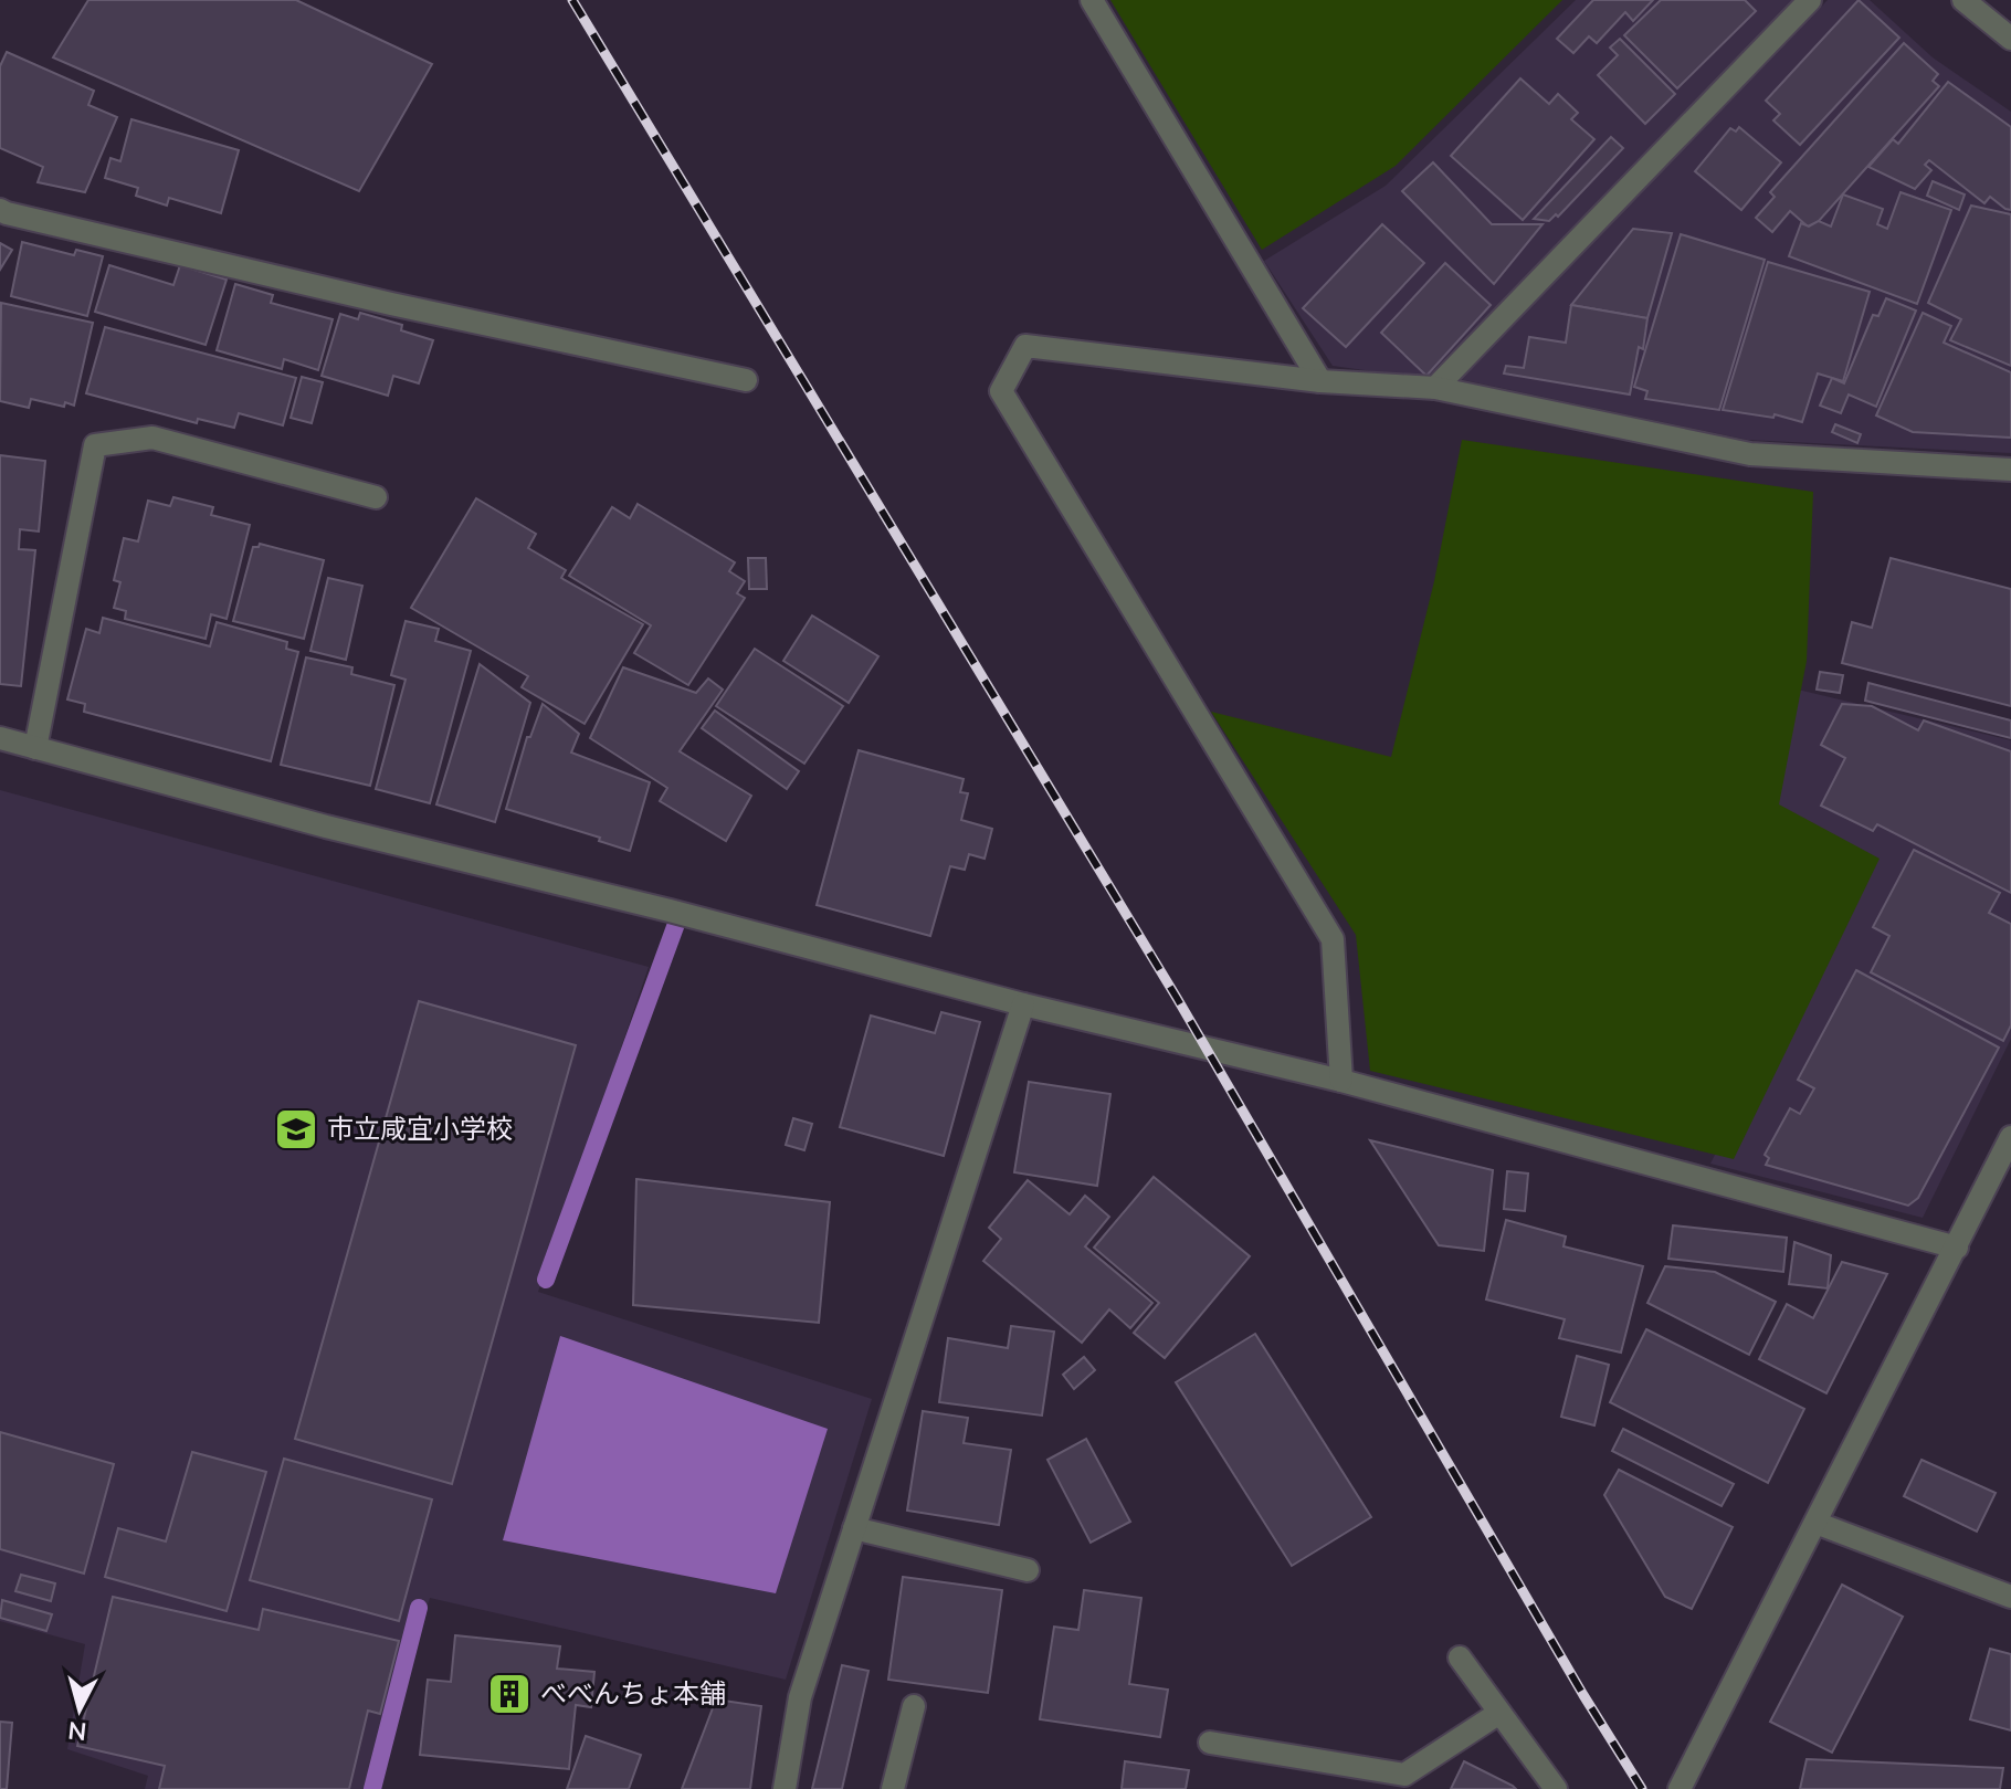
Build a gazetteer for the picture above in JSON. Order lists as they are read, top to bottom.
{
  "places": {
    "school or university": ["市立咸宜小学校"],
    "building": ["べべんちょ本舗"]
  },
  "north": "bottom"
}
